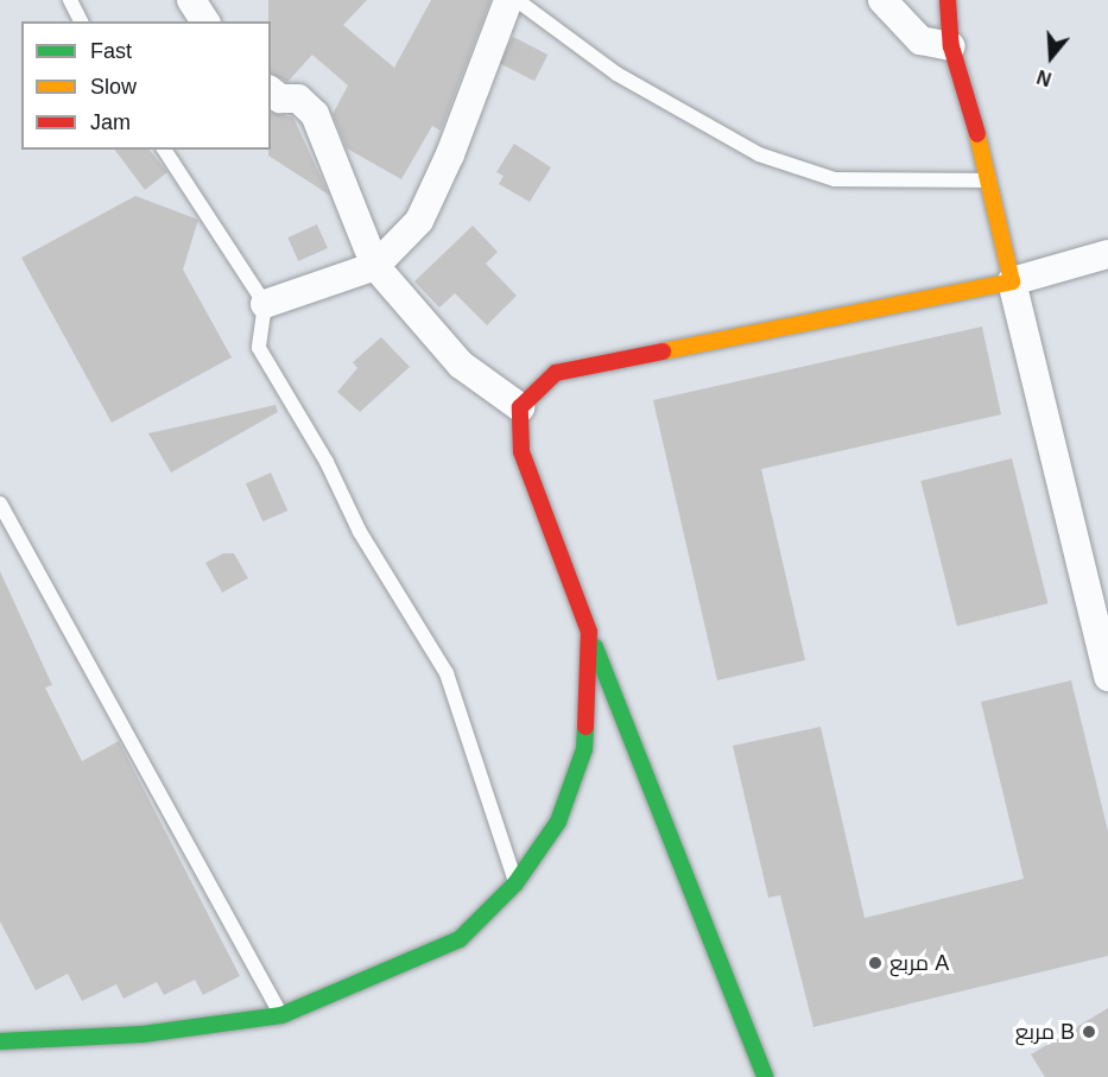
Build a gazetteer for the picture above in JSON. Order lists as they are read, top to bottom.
{
  "places": ["مربع A", "مربع B"],
  "legend": ["Fast", "Slow", "Jam"],
  "north": "bottom"
}
